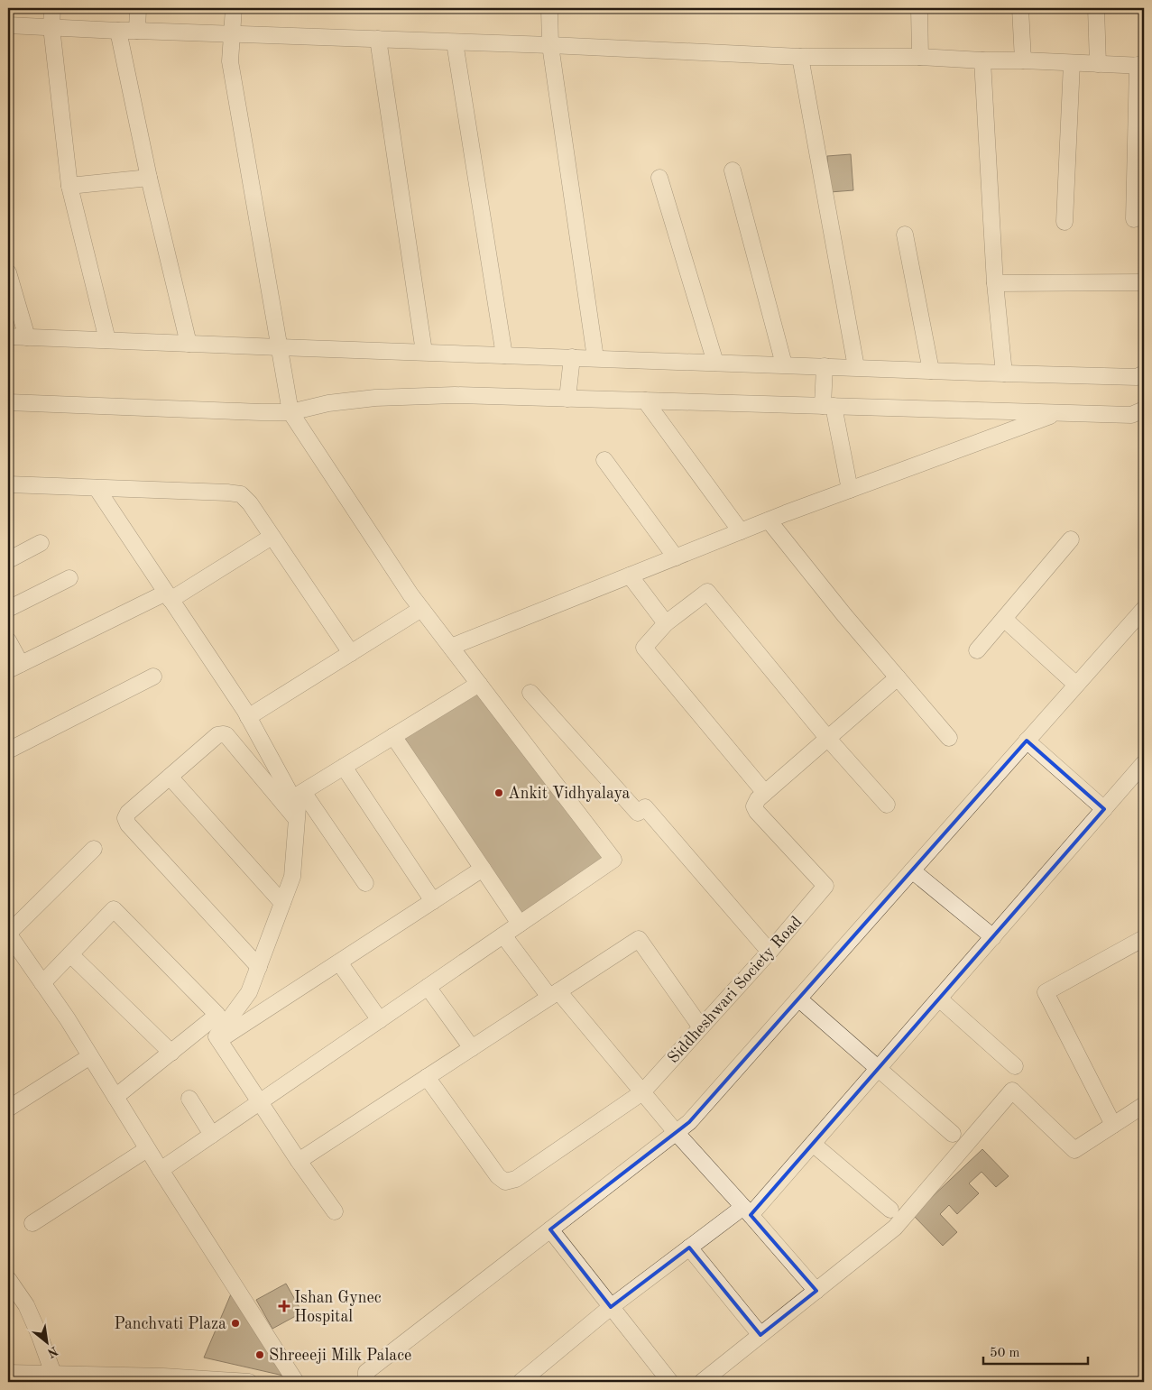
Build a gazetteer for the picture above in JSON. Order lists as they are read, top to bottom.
{
  "streets": {
    "street": ["Siddheshwari Society Road"]
  },
  "places": {
    "other": ["Ankit Vidhyalaya", "Panchvati Plaza", "Shreeeji Milk Palace"],
    "health": ["Ishan Gynec Hospital"]
  },
  "scale_bar": "50 m",
  "north": "bottom right"
}
